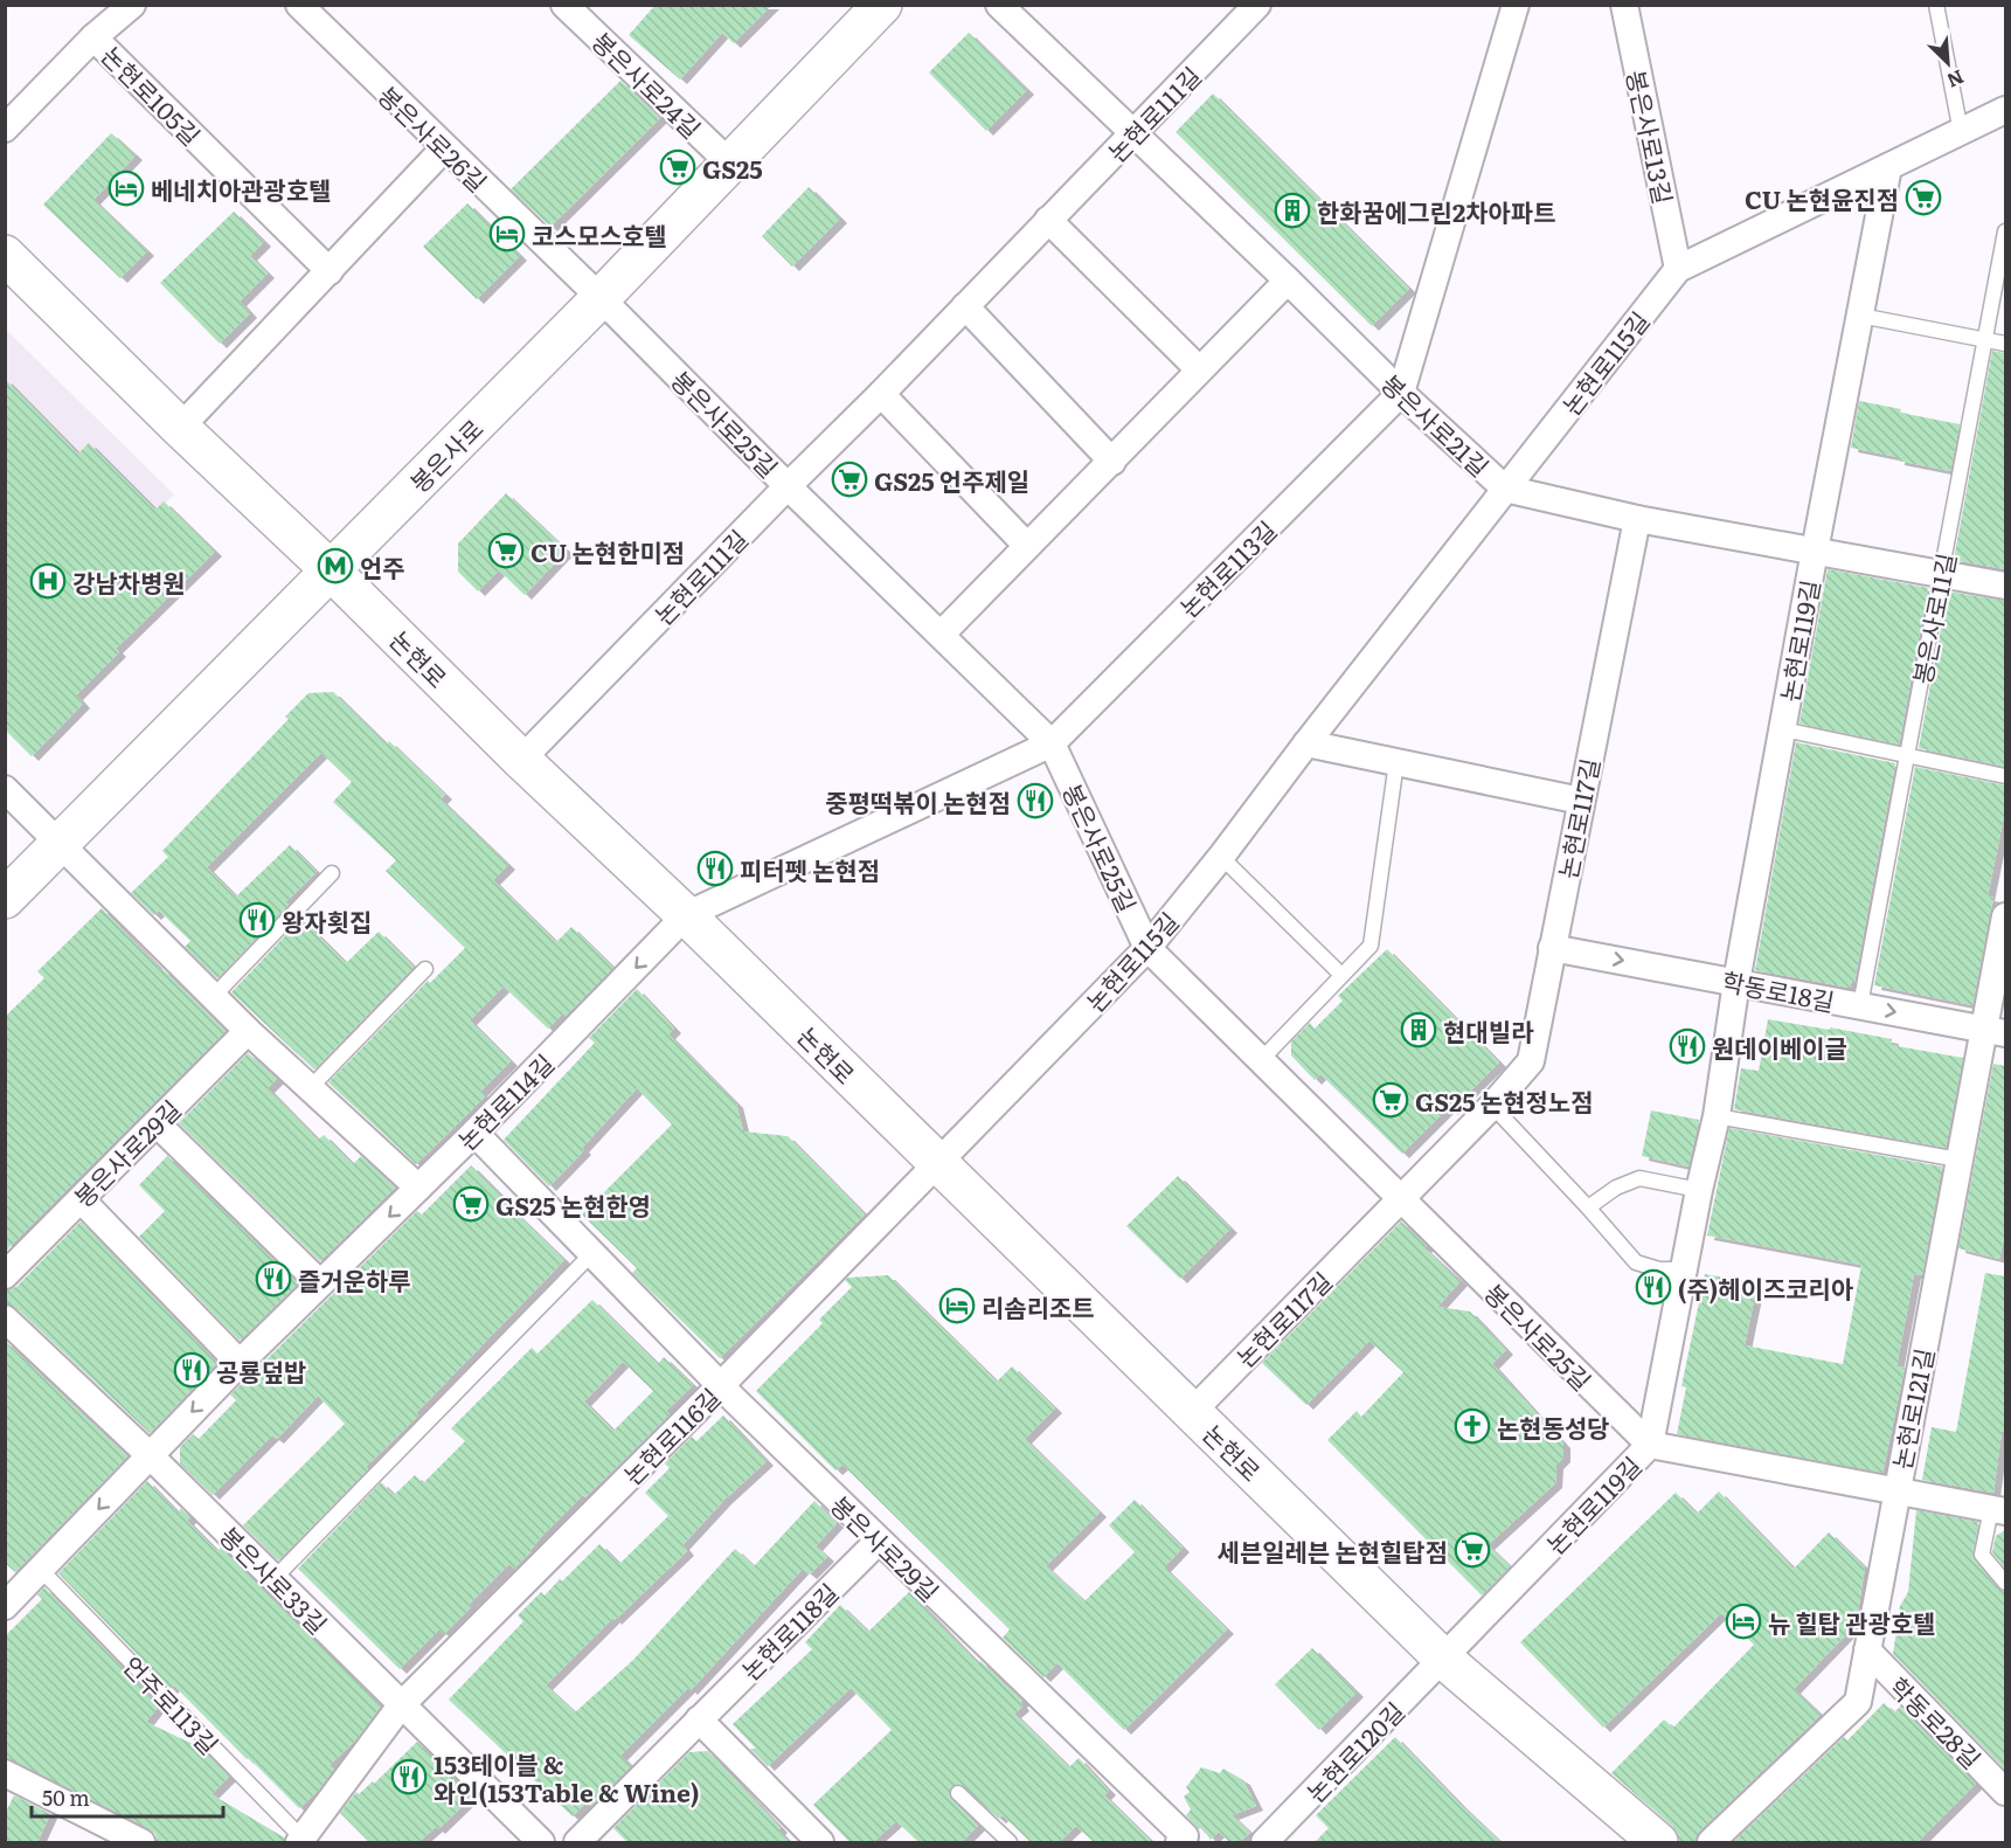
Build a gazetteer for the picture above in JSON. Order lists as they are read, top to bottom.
{
  "streets": {
    "main road": ["봉은사로", "논현로"],
    "street": [
      "봉은사로24길",
      "논현로105길",
      "논현로111길",
      "봉은사로13길",
      "봉은사로26길",
      "논현로115길",
      "봉은사로25길",
      "봉은사로21길",
      "논현로113길",
      "논현로119길",
      "논현로117길",
      "학동로18길",
      "논현로114길",
      "봉은사로29길",
      "논현로121길",
      "논현로116길",
      "봉은사로33길",
      "논현로118길",
      "학동로28길",
      "논현로120길"
    ],
    "lane": ["봉은사로11길", "언주로113길"]
  },
  "crossings": [
    ["봉은사로24길", "봉은사로"],
    ["논현로111길", "봉은사로25길"],
    ["논현로111길", "봉은사로21길"],
    ["논현로111길", "논현로"],
    ["봉은사로13길", "논현로115길"],
    ["봉은사로26길", "봉은사로25길"],
    ["봉은사로26길", "봉은사로"],
    ["논현로115길", "봉은사로25길"],
    ["논현로115길", "봉은사로21길"],
    ["논현로115길", "논현로119길"],
    ["논현로115길", "논현로"],
    ["논현로115길", "논현로116길"],
    ["봉은사로25길", "봉은사로"],
    ["봉은사로25길", "논현로113길"],
    ["봉은사로25길", "논현로119길"],
    ["봉은사로25길", "논현로117길"],
    ["봉은사로21길", "논현로113길"],
    ["봉은사로21길", "봉은사로11길"],
    ["봉은사로21길", "논현로119길"],
    ["봉은사로21길", "논현로117길"],
    ["봉은사로", "논현로"],
    ["논현로113길", "논현로"],
    ["논현로113길", "논현로114길"],
    ["봉은사로11길", "학동로18길"],
    ["논현로119길", "논현로"],
    ["논현로119길", "학동로18길"],
    ["논현로119길", "논현로120길"],
    ["논현로", "논현로117길"],
    ["논현로", "논현로114길"],
    ["논현로", "논현로116길"],
    ["논현로", "논현로120길"],
    ["논현로117길", "학동로18길"],
    ["학동로18길", "논현로121길"],
    ["논현로114길", "봉은사로29길"],
    ["논현로114길", "봉은사로33길"],
    ["봉은사로29길", "논현로116길"],
    ["봉은사로29길", "논현로118길"],
    ["논현로121길", "학동로28길"],
    ["논현로116길", "봉은사로33길"],
    ["논현로116길", "언주로113길"]
  ],
  "one_way": ["학동로18길", "논현로114길"],
  "places": {
    "supermarket": [
      "GS25",
      "CU 논현윤진점",
      "GS25 언주제일",
      "CU 논현한미점",
      "GS25 논현정노점",
      "GS25 논현한영",
      "세븐일레븐 논현힐탑점"
    ],
    "hotel": [
      "베네치아관광호텔",
      "코스모스호텔",
      "리솜리조트",
      "뉴 힐탑 관광호텔"
    ],
    "building": ["한화꿈에그린2차아파트", "현대빌라"],
    "metro station": ["언주"],
    "hospital": ["강남차병원"],
    "restaurant": [
      "중평떡볶이 논현점",
      "피터펫 논현점",
      "왕자횟집",
      "원데이베이글",
      "즐거운하루",
      "(주)헤이즈코리아",
      "공룡덮밥",
      "153테이블 & 와인(153Table & Wine)"
    ],
    "church": ["논현동성당"]
  },
  "scale_bar": "50 m",
  "north": "bottom right"
}
